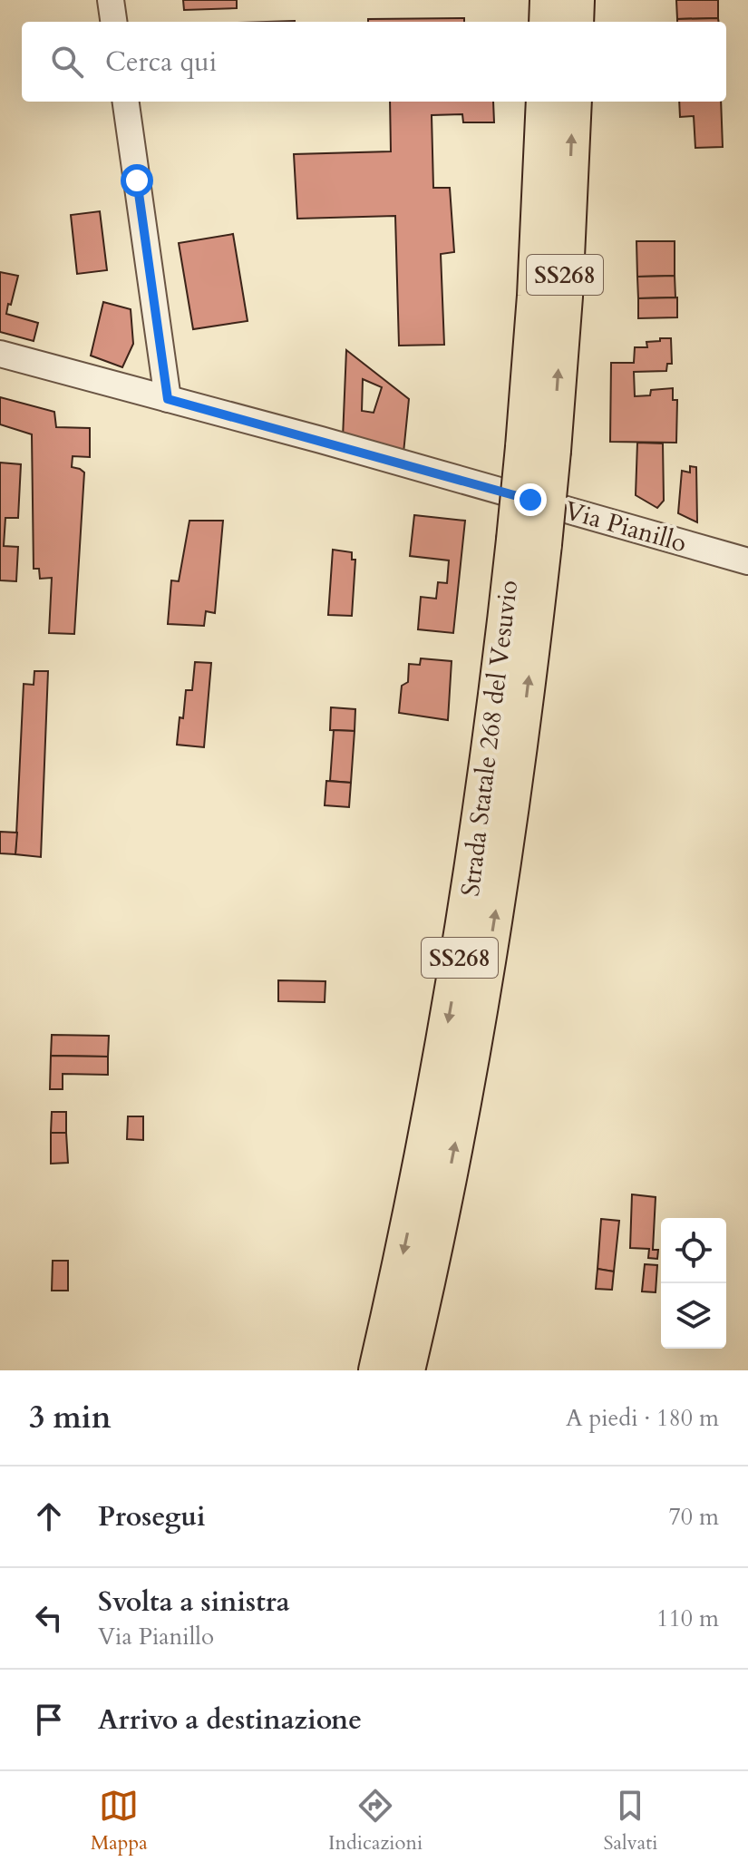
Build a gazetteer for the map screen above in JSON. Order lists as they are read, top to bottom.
{
  "streets": {
    "highway": ["SS268", "Strada Statale 268 del Vesuvio"],
    "street": ["Via Pianillo"]
  },
  "page": {
    "search": "Cerca qui",
    "heading": ["3 min", "A piedi · 180 m"],
    "list": [
      ["Prosegui", "70 m"],
      ["Svolta a sinistra", "Via Pianillo", "110 m"],
      "Arrivo a destinazione"
    ],
    "nav": ["Mappa", "Indicazioni", "Salvati"]
  }
}
